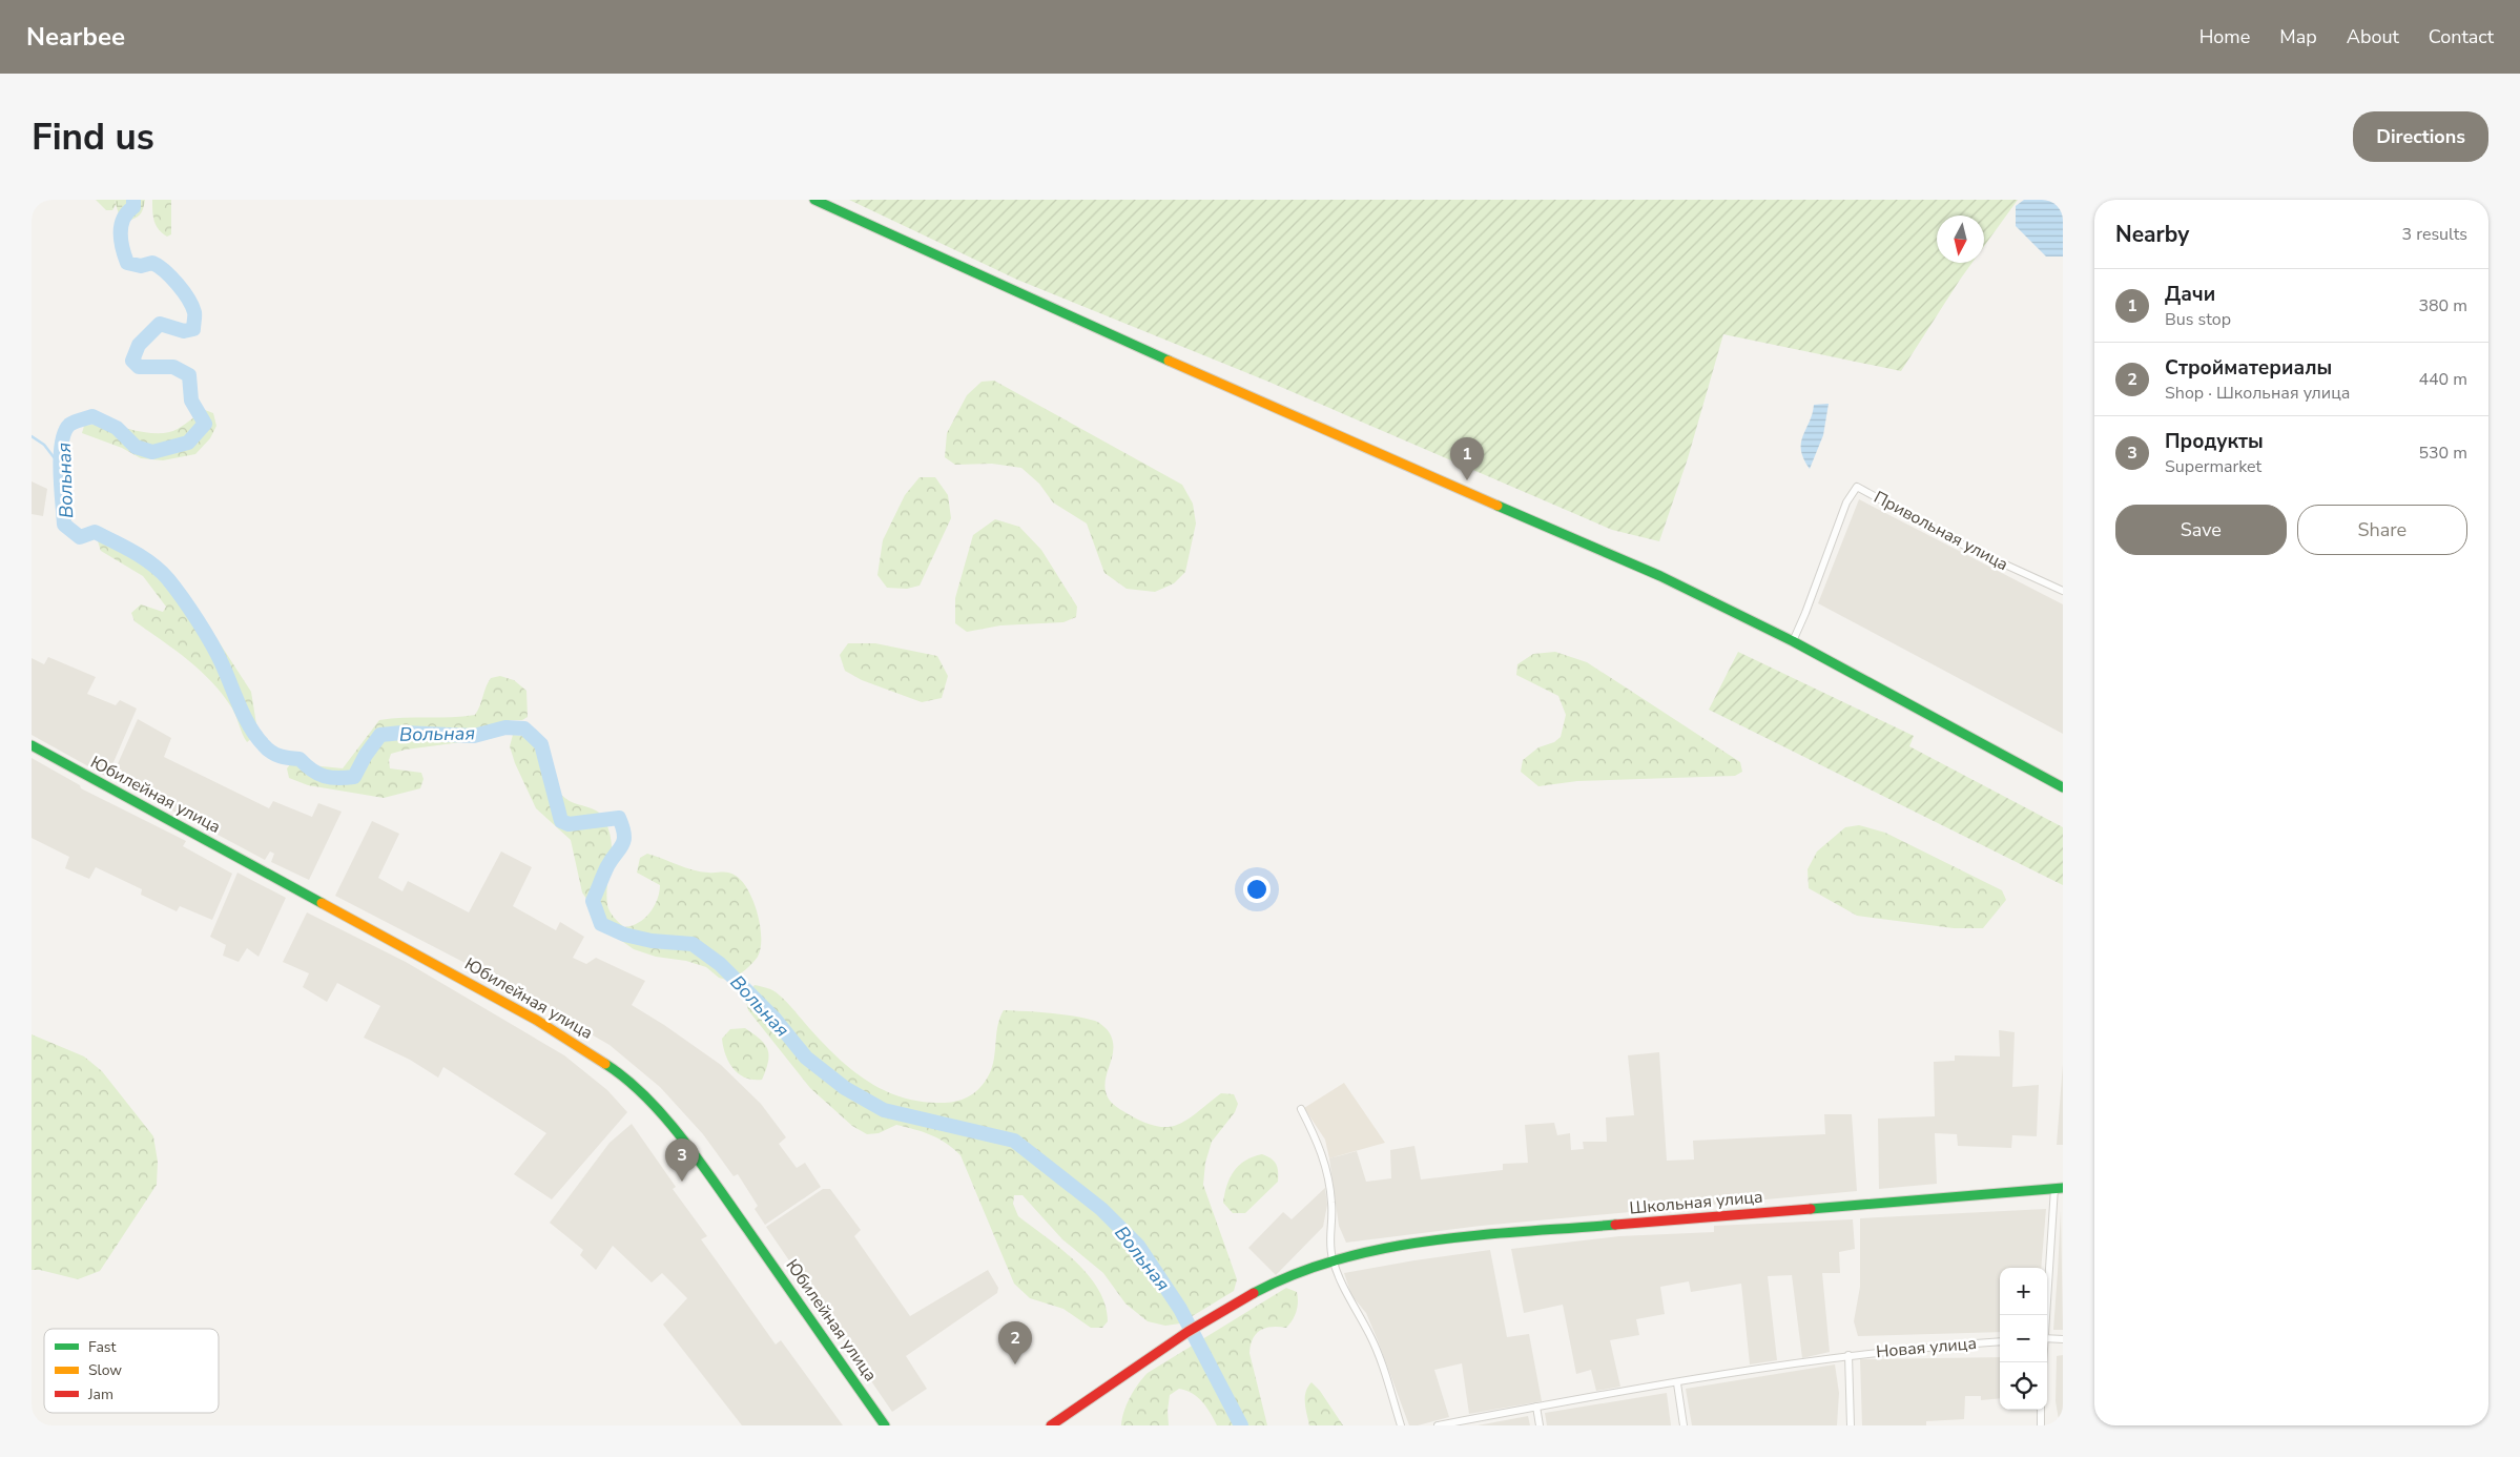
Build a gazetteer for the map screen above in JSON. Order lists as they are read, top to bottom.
{
  "streets": {
    "street": [
      "Привольная улица",
      "Юбилейная улица",
      "Школьная улица",
      "Новая улица"
    ]
  },
  "water": ["Вольная"],
  "legend": ["Fast", "Slow", "Jam"],
  "north": "bottom",
  "page": {
    "header": "Nearbee",
    "nav": [
      "Home",
      "Map",
      "About",
      "Contact"
    ],
    "buttons": [
      "Directions",
      ["Save", "Share"]
    ],
    "title": "Find us",
    "heading": ["Nearby", "3 results"],
    "list": [
      {
        "mark": "1",
        "name": "Дачи",
        "note": "Bus stop",
        "value": "380 m"
      },
      {
        "mark": "2",
        "name": "Стройматериалы",
        "note": "Shop · Школьная улица",
        "value": "440 m"
      },
      {
        "mark": "3",
        "name": "Продукты",
        "note": "Supermarket",
        "value": "530 m"
      }
    ],
    "pins": ["1", "3", "2"],
    "map_buttons": ["+", "−"]
  }
}
